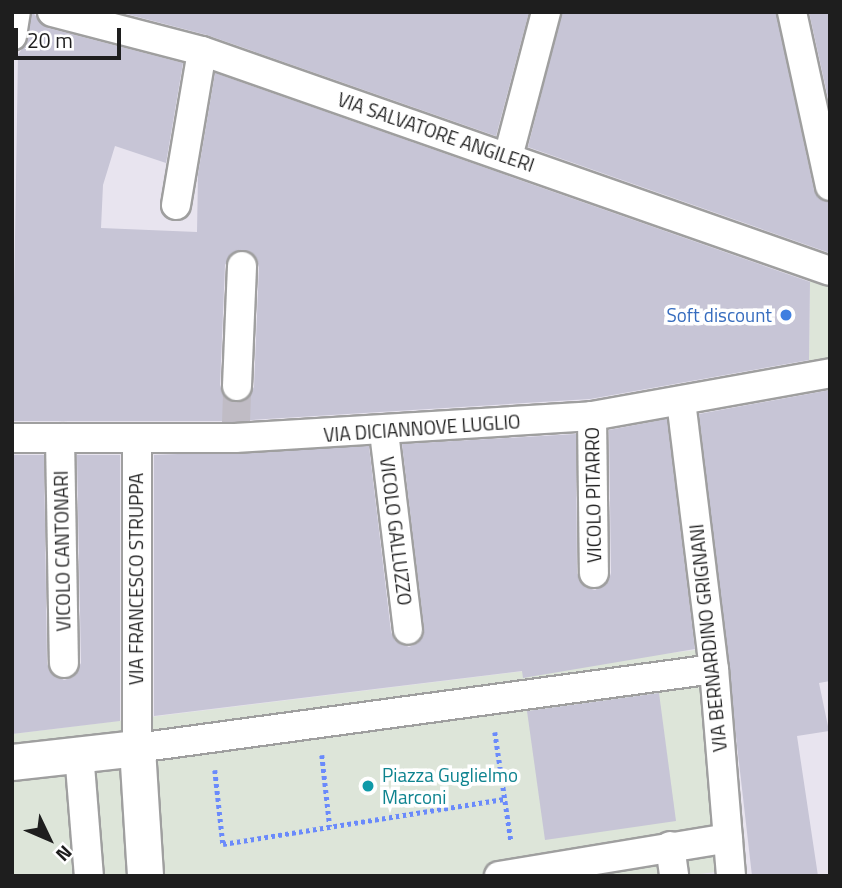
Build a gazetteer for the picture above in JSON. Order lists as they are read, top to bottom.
{
  "streets": {
    "street": [
      "VIA SALVATORE ANGILERI",
      "VIA DICIANNOVE LUGLIO",
      "VICOLO PITARRO",
      "VICOLO GALLUZZO",
      "VICOLO CANTONARI",
      "VIA FRANCESCO STRUPPA",
      "VIA BERNARDINO GRIGNANI"
    ]
  },
  "crossings": [
    ["VIA DICIANNOVE LUGLIO", "VICOLO PITARRO"],
    ["VIA DICIANNOVE LUGLIO", "VICOLO GALLUZZO"],
    ["VIA DICIANNOVE LUGLIO", "VICOLO CANTONARI"],
    ["VIA DICIANNOVE LUGLIO", "VIA FRANCESCO STRUPPA"],
    ["VIA DICIANNOVE LUGLIO", "VIA BERNARDINO GRIGNANI"]
  ],
  "places": ["Soft discount", "Piazza Guglielmo Marconi"],
  "scale_bar": "20 m",
  "north": "bottom right"
}
